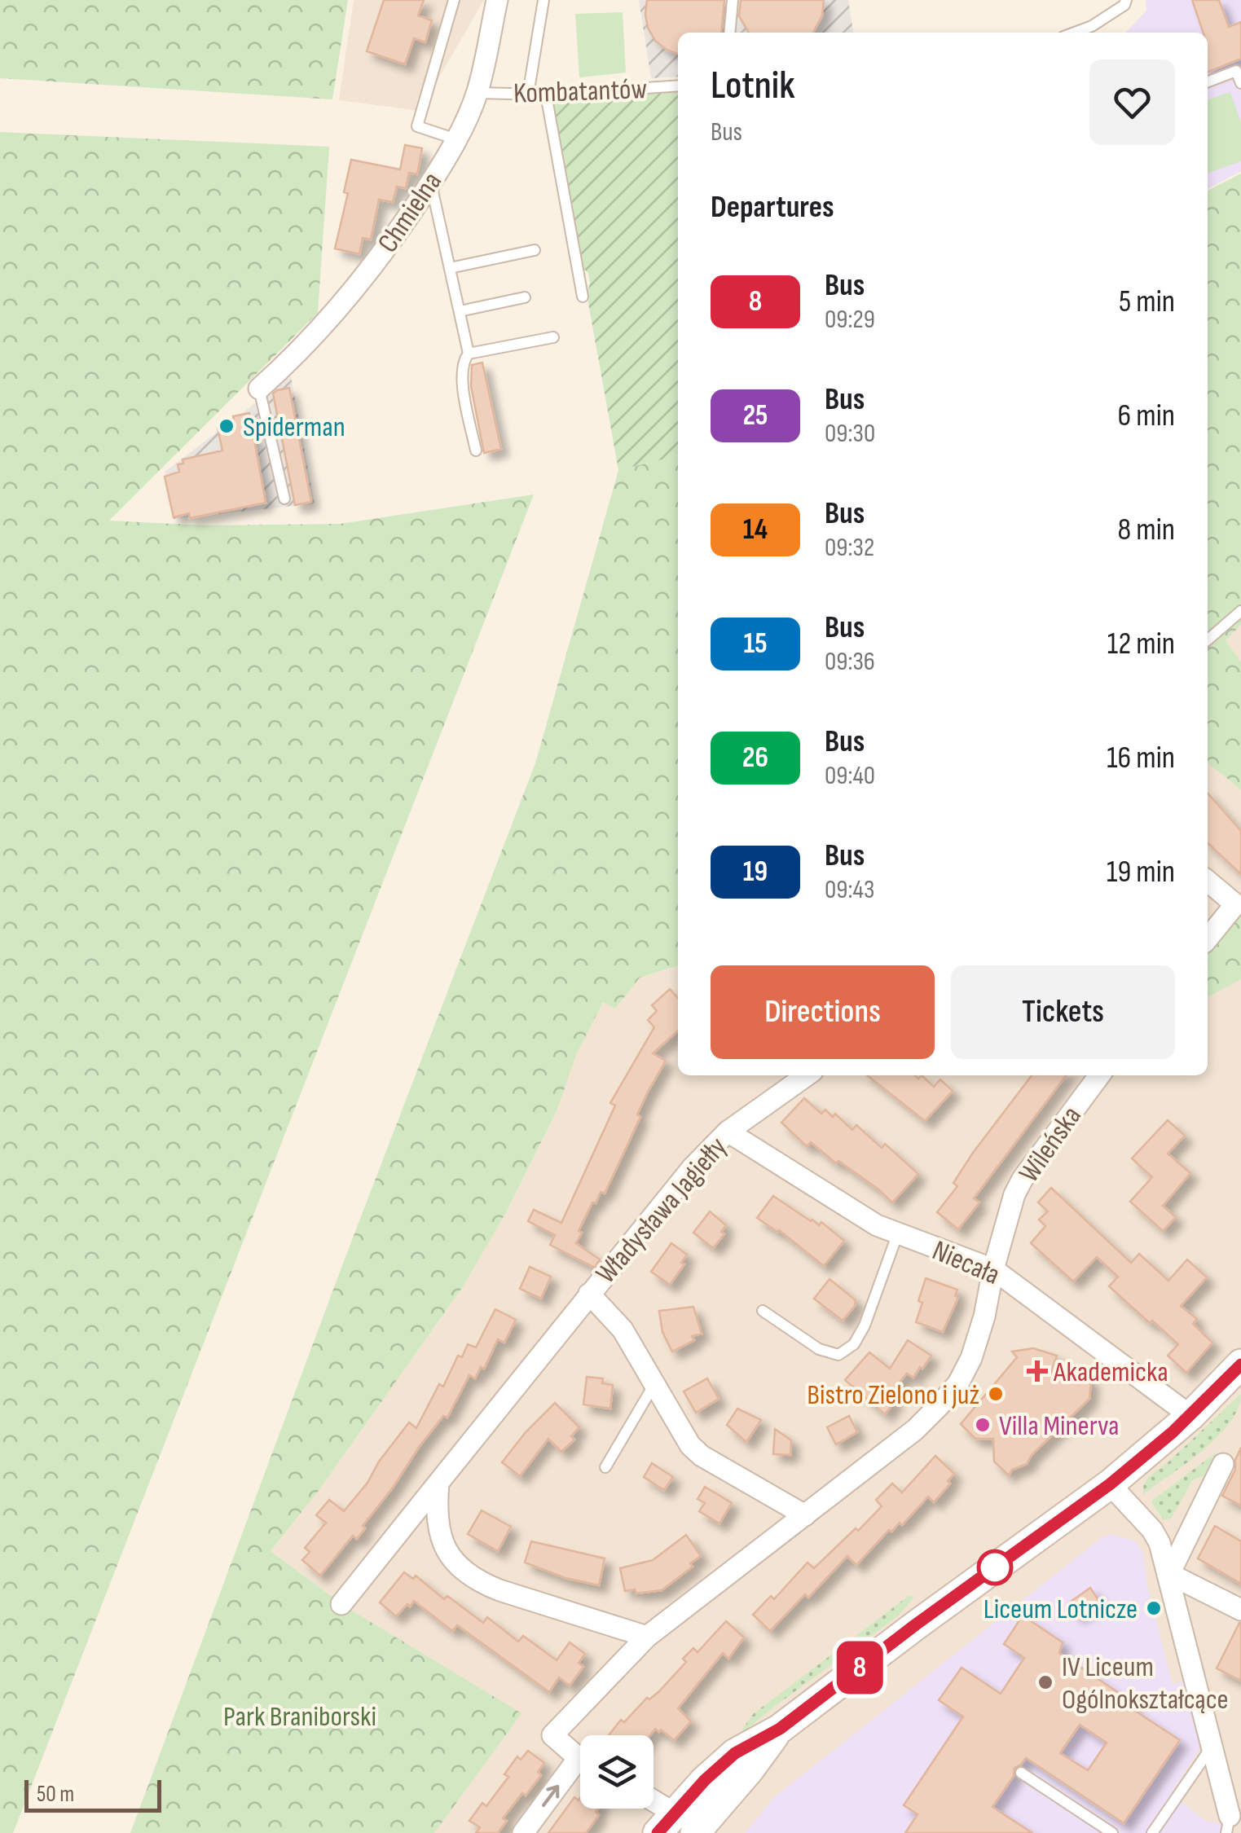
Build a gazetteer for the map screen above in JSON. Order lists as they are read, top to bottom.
{
  "streets": {
    "street": [
      "Chmielna",
      "Wileńska",
      "Władysława Jagiełły",
      "Niecała"
    ],
    "lane": ["Kombatantów"]
  },
  "crossings": [
    ["Kombatantów", "Chmielna"],
    ["Wileńska", "Niecała"],
    ["Władysława Jagiełły", "Niecała"]
  ],
  "parks": ["Park Braniborski"],
  "places": {
    "other": [
      "Spiderman",
      "Bistro Zielono i już",
      "Villa Minerva",
      "Liceum Lotnicze",
      "IV Liceum Ogólnokształcące"
    ],
    "health": ["Akademicka"]
  },
  "lines": ["bus line 8"],
  "scale_bar": "50 m",
  "page": {
    "on_map": "8",
    "heading": [
      ["Lotnik", "Bus"],
      "Departures"
    ],
    "list": [
      {
        "mark": "8",
        "name": "Bus",
        "note": "09:29",
        "value": "5 min"
      },
      {
        "mark": "25",
        "name": "Bus",
        "note": "09:30",
        "value": "6 min"
      },
      {
        "mark": "14",
        "name": "Bus",
        "note": "09:32",
        "value": "8 min"
      },
      {
        "mark": "15",
        "name": "Bus",
        "note": "09:36",
        "value": "12 min"
      },
      {
        "mark": "26",
        "name": "Bus",
        "note": "09:40",
        "value": "16 min"
      },
      {
        "mark": "19",
        "name": "Bus",
        "note": "09:43",
        "value": "19 min"
      }
    ],
    "buttons": ["Directions", "Tickets"],
    "scale": "50 m"
  }
}
